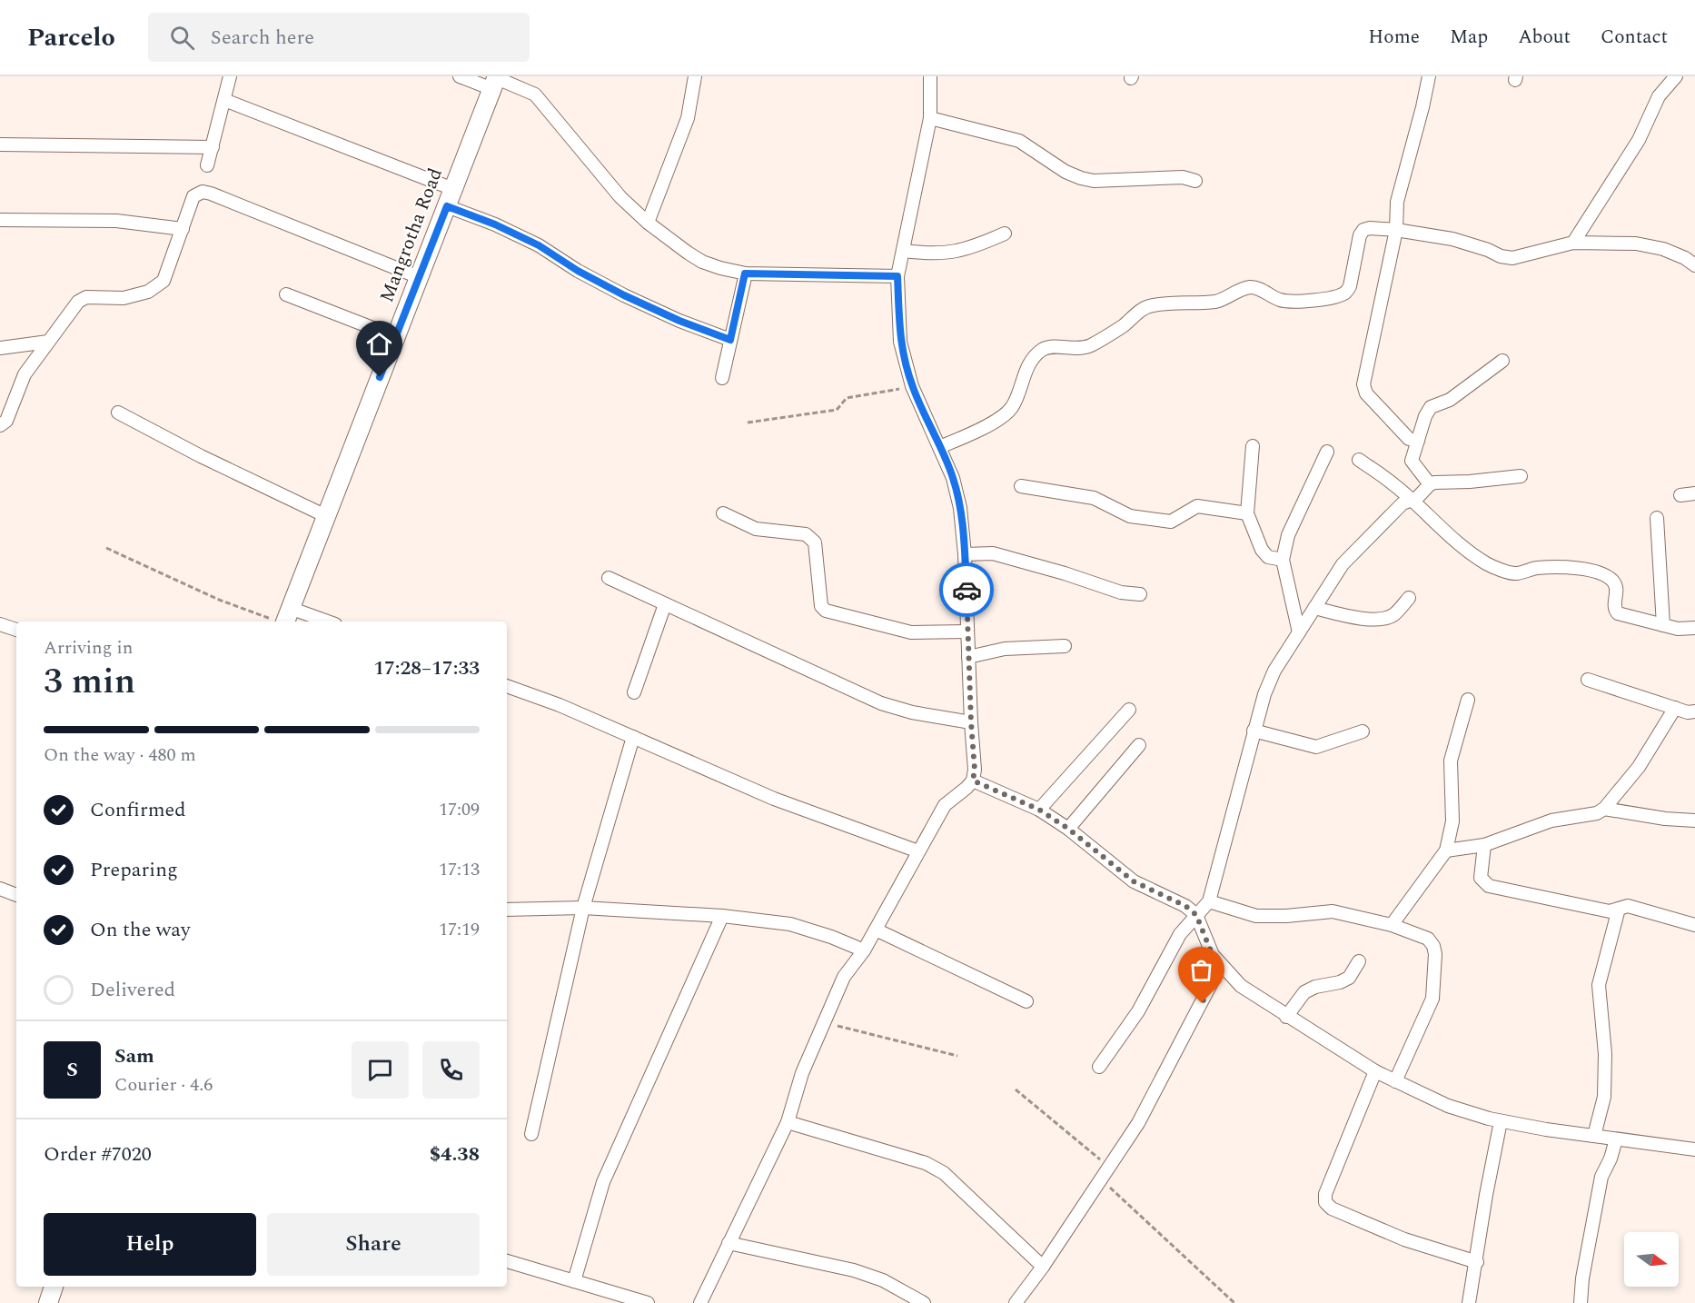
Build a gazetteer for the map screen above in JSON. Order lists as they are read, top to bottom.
{
  "streets": {
    "main road": ["Mangrotha Road"]
  },
  "north": "right",
  "page": {
    "header": "Parcelo",
    "search": "Search here",
    "nav": [
      "Home",
      "Map",
      "About",
      "Contact"
    ],
    "heading": ["3 min", "Arriving in", "17:28–17:33"],
    "panel": [
      "Sam",
      "Courier · 4.6",
      "Order #7020",
      "$4.38"
    ],
    "bar": "On the way · 480 m",
    "list": [
      ["Confirmed", "17:09"],
      ["Preparing", "17:13"],
      ["On the way", "17:19"],
      "Delivered"
    ],
    "round": "S",
    "buttons": ["Help", "Share"]
  }
}
